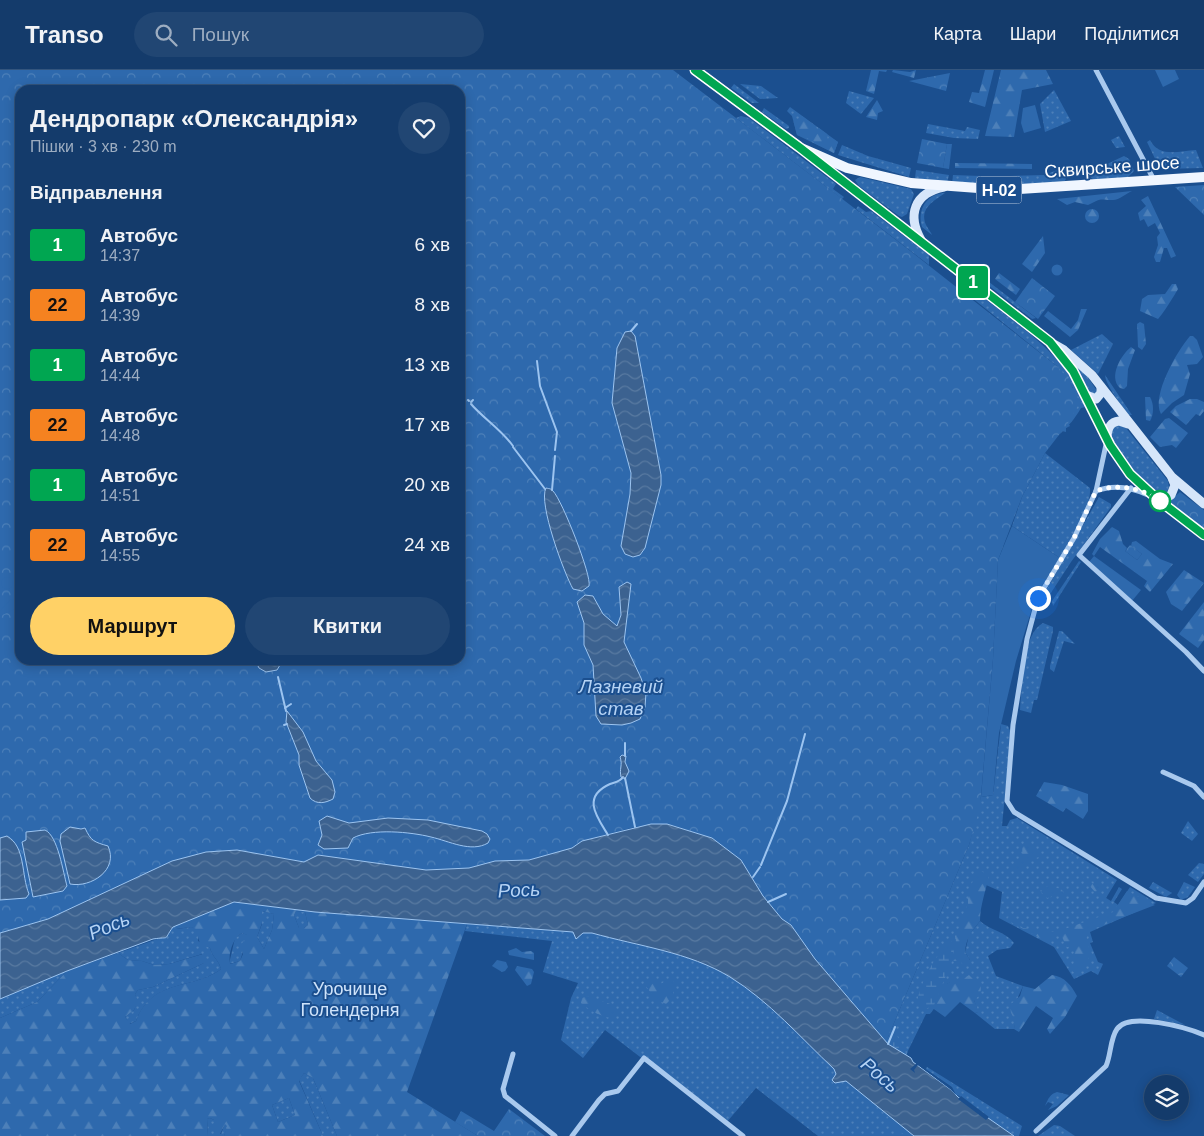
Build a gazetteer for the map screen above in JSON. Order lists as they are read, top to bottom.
{
  "streets": {
    "main road": ["Сквирське шосе", "Н-02"]
  },
  "water": ["Лазневий став", "Рось"],
  "parks": ["Урочище Голендерня"],
  "lines": ["bus line 1"],
  "page": {
    "header": "Transo",
    "search": "Пошук",
    "nav": ["Карта", "Шари", "Поділитися"],
    "on_map": "1",
    "heading": [
      ["Дендропарк «Олександрія»", "Пішки · 3 хв · 230 m"],
      "Відправлення"
    ],
    "list": [
      {
        "mark": "1",
        "name": "Автобус",
        "note": "14:37",
        "value": "6 хв"
      },
      {
        "mark": "22",
        "name": "Автобус",
        "note": "14:39",
        "value": "8 хв"
      },
      {
        "mark": "1",
        "name": "Автобус",
        "note": "14:44",
        "value": "13 хв"
      },
      {
        "mark": "22",
        "name": "Автобус",
        "note": "14:48",
        "value": "17 хв"
      },
      {
        "mark": "1",
        "name": "Автобус",
        "note": "14:51",
        "value": "20 хв"
      },
      {
        "mark": "22",
        "name": "Автобус",
        "note": "14:55",
        "value": "24 хв"
      }
    ],
    "buttons": ["Маршрут", "Квитки"]
  }
}
